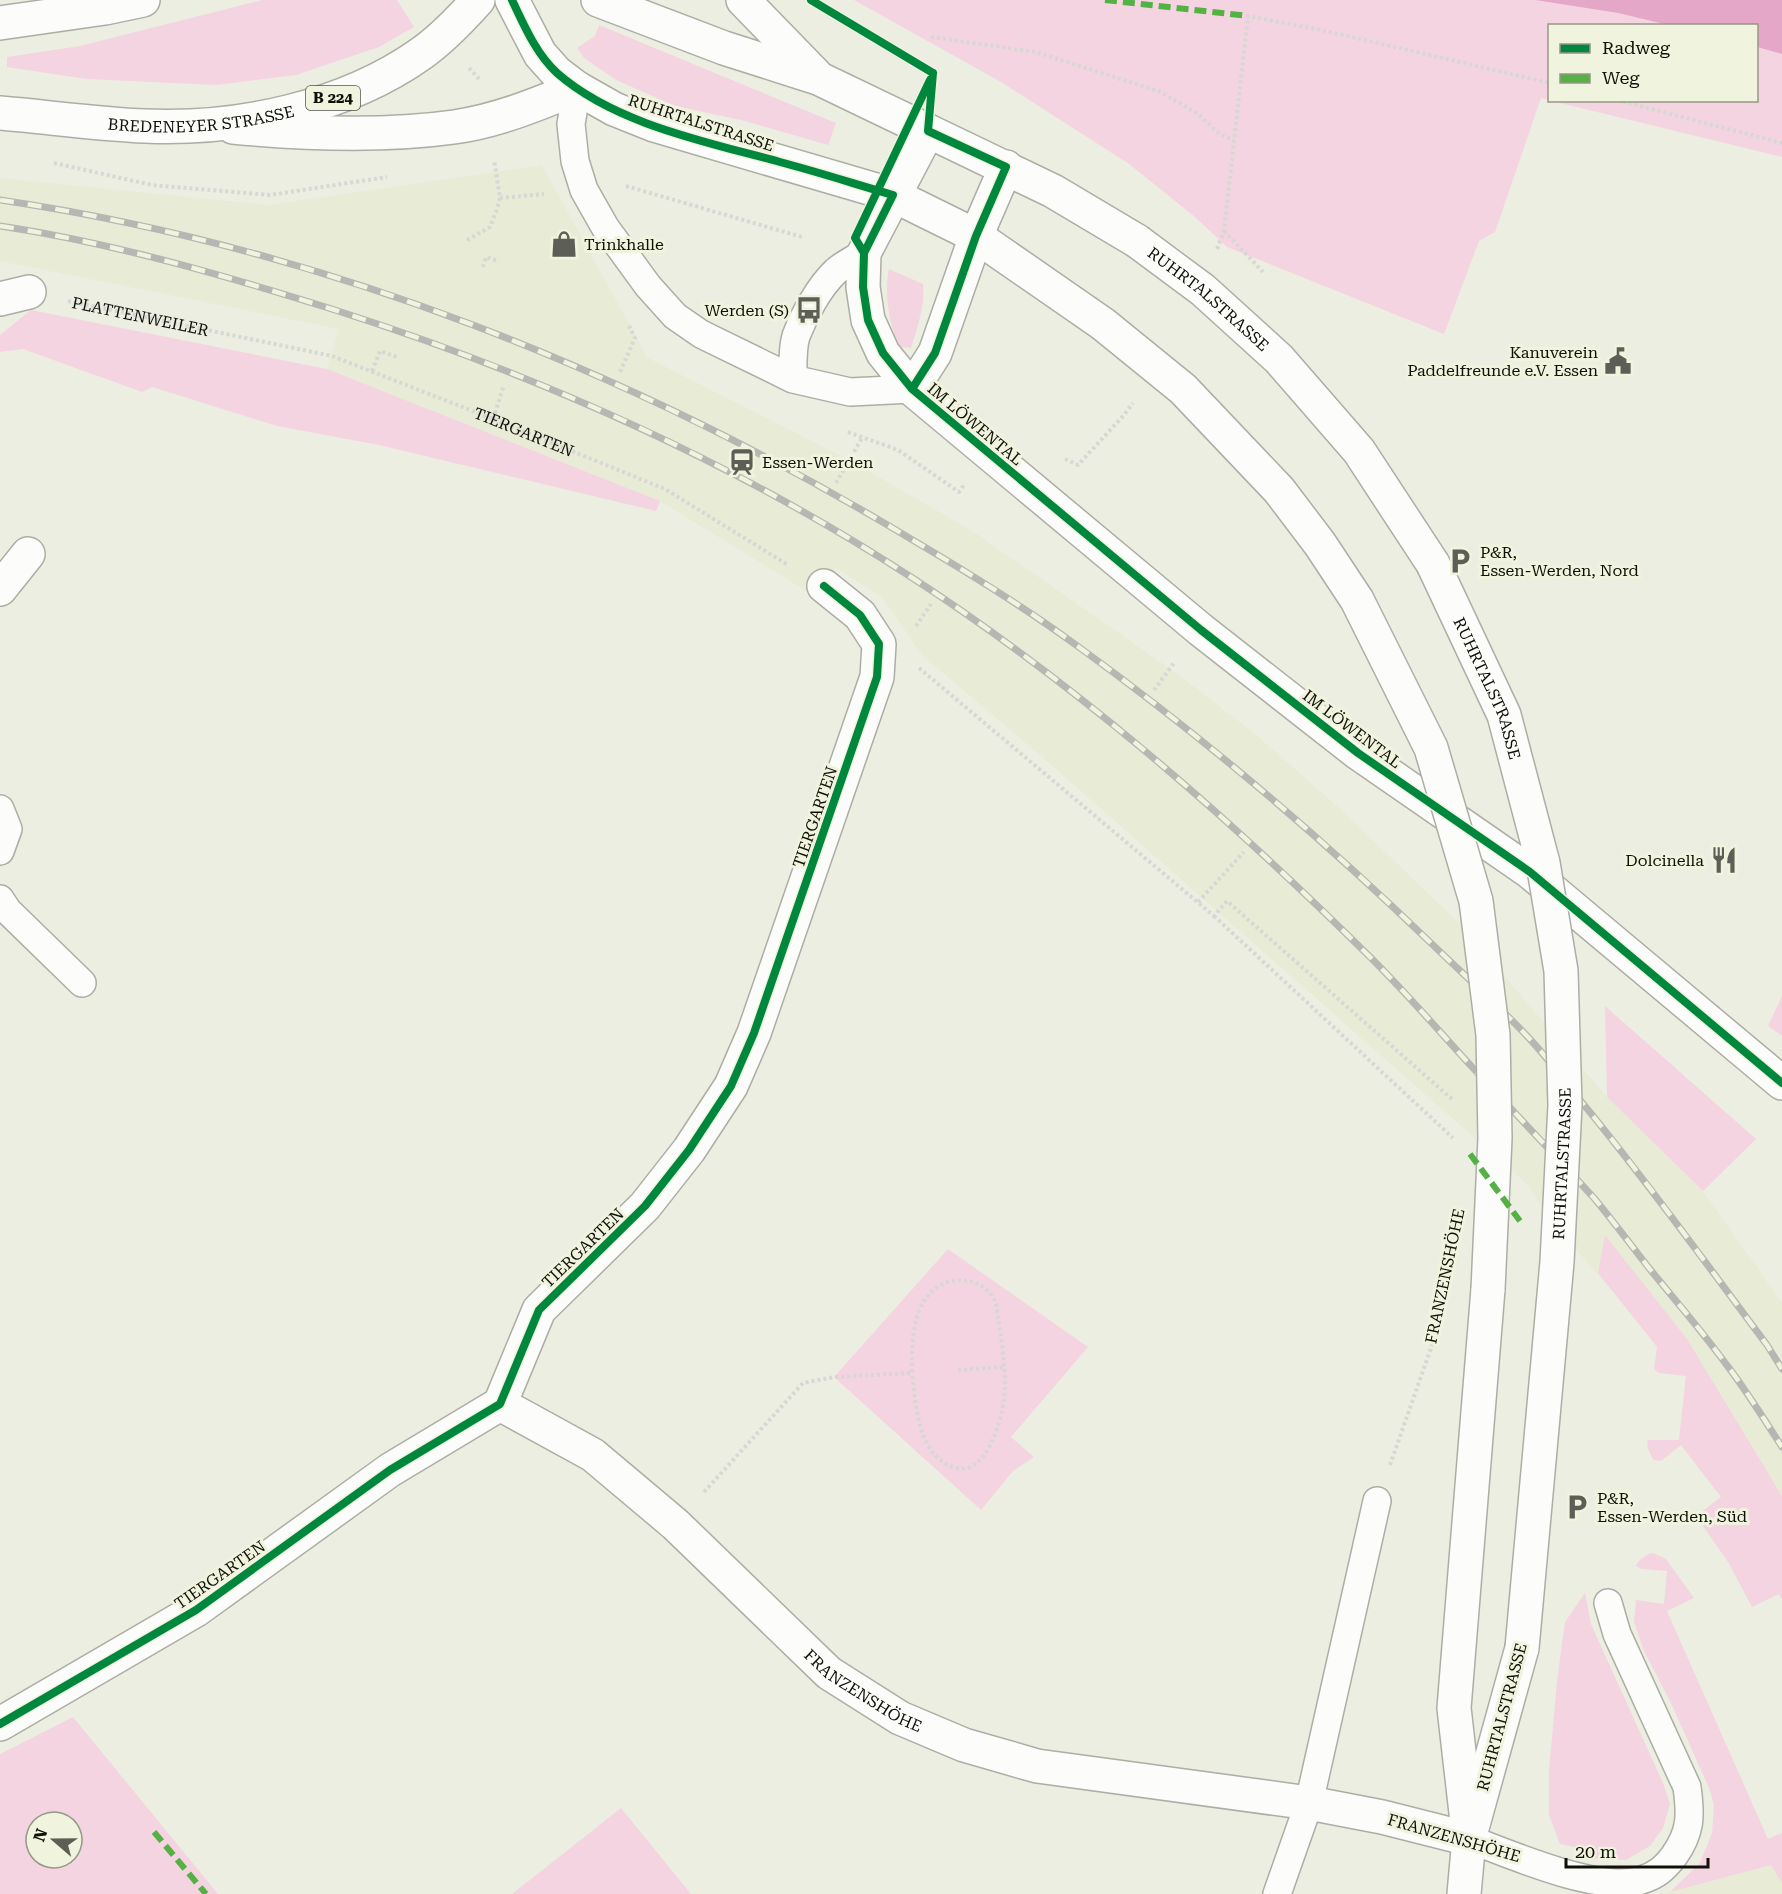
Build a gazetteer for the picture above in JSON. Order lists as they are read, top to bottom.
{
  "streets": {
    "main road": [
      "B 224",
      "BREDENEYER STRASSE",
      "RUHRTALSTRASSE",
      "IM LÖWENTAL",
      "TIERGARTEN",
      "FRANZENSHÖHE"
    ],
    "path": ["PLATTENWEILER"]
  },
  "crossings": [
    ["RUHRTALSTRASSE", "IM LÖWENTAL"],
    ["RUHRTALSTRASSE", "FRANZENSHÖHE"],
    ["PLATTENWEILER", "TIERGARTEN"],
    ["TIERGARTEN", "FRANZENSHÖHE"]
  ],
  "places": {
    "shop": ["Trinkhalle"],
    "bus stop": ["Werden (S)"],
    "public building": ["Kanuverein Paddelfreunde e.V. Essen"],
    "station": ["Essen-Werden"],
    "parking": ["P&R, Essen-Werden, Nord", "P&R, Essen-Werden, Süd"],
    "restaurant": ["Dolcinella"]
  },
  "legend": ["Radweg", "Weg"],
  "scale_bar": "20 m",
  "north": "left"
}
